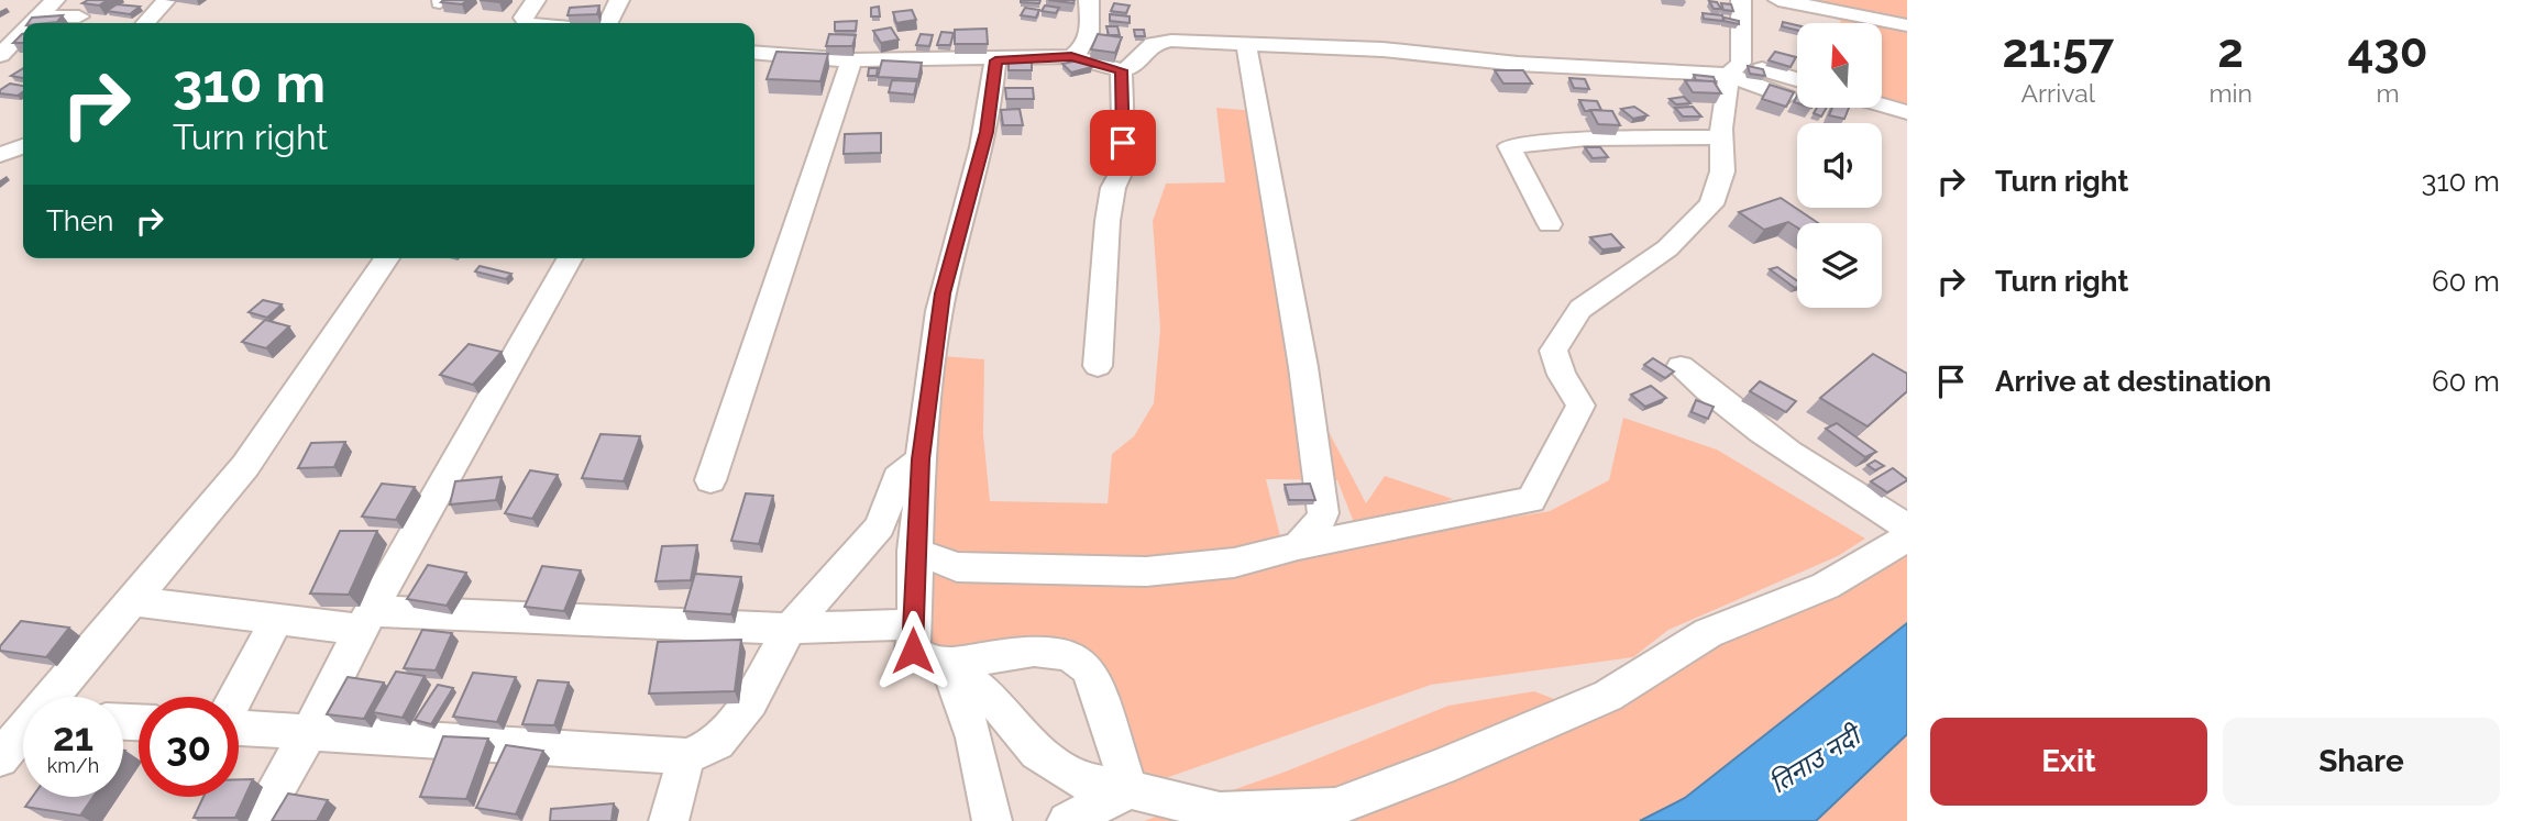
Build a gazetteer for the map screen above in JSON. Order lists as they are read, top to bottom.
{
  "water": ["तिनाउ नदी"],
  "north": "top",
  "page": {
    "eta": [
      "21:57",
      "Arrival",
      "2",
      "min",
      "430",
      "m"
    ],
    "turn": ["310 m", "Turn right"],
    "list": [
      {
        "name": "Turn right",
        "value": "310 m"
      },
      {
        "name": "Turn right",
        "value": "60 m"
      },
      {
        "name": "Arrive at destination",
        "value": "60 m"
      }
    ],
    "then": "Then",
    "speed": "21 km/h",
    "limit": "30",
    "buttons": ["Exit", "Share"]
  }
}
